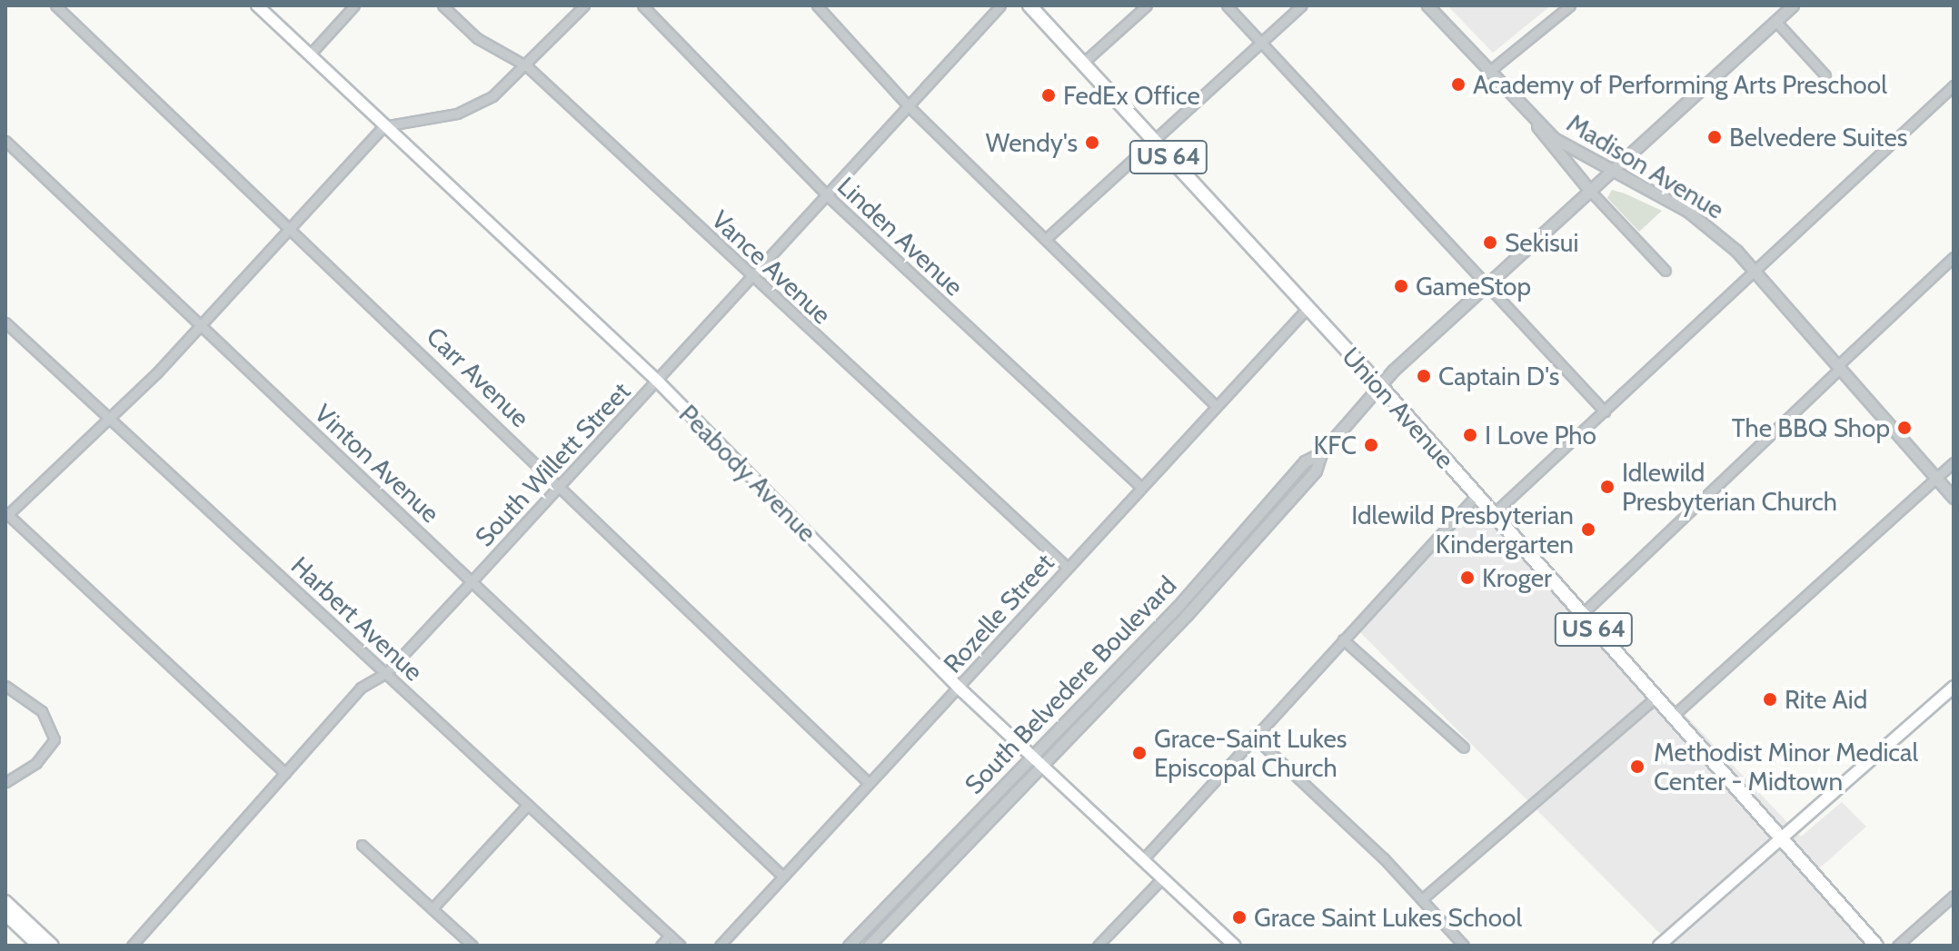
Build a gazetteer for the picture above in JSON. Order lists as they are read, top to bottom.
{
  "streets": {
    "main road": ["US 64", "Union Avenue", "Peabody Avenue"],
    "street": [
      "Madison Avenue",
      "Linden Avenue",
      "Vance Avenue",
      "Carr Avenue",
      "Vinton Avenue",
      "South Willett Street",
      "Rozelle Street",
      "Harbert Avenue",
      "South Belvedere Boulevard"
    ]
  },
  "crossings": [
    ["Madison Avenue", "South Belvedere Boulevard"],
    ["Linden Avenue", "South Willett Street"],
    ["Linden Avenue", "Rozelle Street"],
    ["Vance Avenue", "South Willett Street"],
    ["Vance Avenue", "Rozelle Street"],
    ["Carr Avenue", "South Willett Street"],
    ["Carr Avenue", "Rozelle Street"],
    ["Union Avenue", "Rozelle Street"],
    ["Union Avenue", "South Belvedere Boulevard"],
    ["Vinton Avenue", "South Willett Street"],
    ["Vinton Avenue", "Rozelle Street"],
    ["South Willett Street", "Peabody Avenue"],
    ["South Willett Street", "Harbert Avenue"],
    ["Peabody Avenue", "Rozelle Street"],
    ["Peabody Avenue", "South Belvedere Boulevard"]
  ],
  "places": [
    "Academy of Performing Arts Preschool",
    "FedEx Office",
    "Belvedere Suites",
    "Wendy's",
    "Sekisui",
    "GameStop",
    "Captain D's",
    "The BBQ Shop",
    "I Love Pho",
    "KFC",
    "Idlewild Presbyterian Church",
    "Idlewild Presbyterian Kindergarten",
    "Kroger",
    "Rite Aid",
    "Grace-Saint Lukes Episcopal Church",
    "Methodist Minor Medical Center - Midtown",
    "Grace Saint Lukes School"
  ]
}
